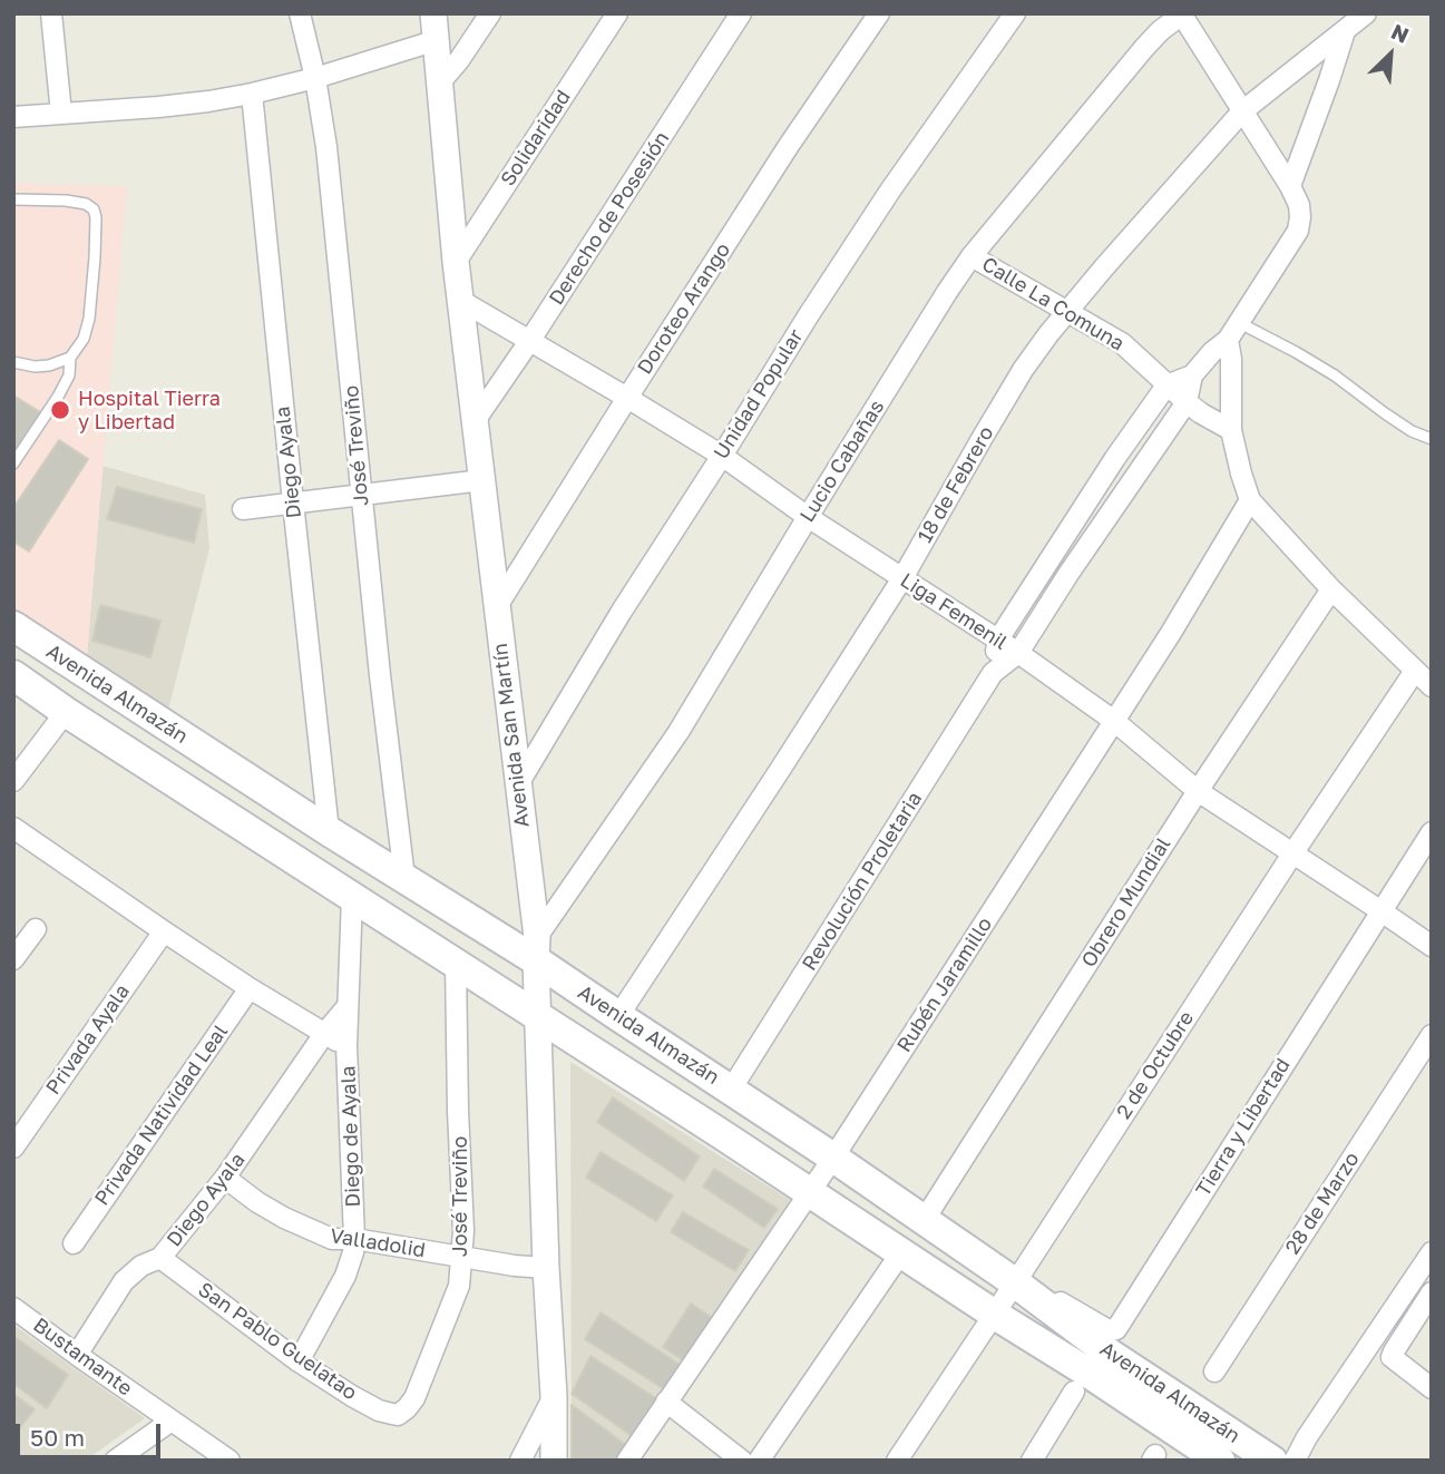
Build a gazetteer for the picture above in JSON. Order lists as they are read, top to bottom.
{
  "streets": {
    "main road": ["Avenida Almazán"],
    "street": [
      "Solidaridad",
      "Derecho de Posesión",
      "Calle La Comuna",
      "Doroteo Arango",
      "Unidad Popular",
      "José Treviño",
      "Lucio Cabañas",
      "Diego Ayala",
      "18 de Febrero",
      "Liga Femenil",
      "Avenida San Martín",
      "Revolución Proletaria",
      "Obrero Mundial",
      "Rubén Jaramillo",
      "Privada Ayala",
      "2 de Octubre",
      "Privada Natividad Leal",
      "Tierra y Libertad",
      "Diego de Ayala",
      "28 de Marzo",
      "Valladolid",
      "San Pablo Guelatao",
      "Bustamante"
    ]
  },
  "crossings": [
    ["Solidaridad", "Avenida San Martín"],
    ["Derecho de Posesión", "Liga Femenil"],
    ["Derecho de Posesión", "Avenida San Martín"],
    ["Calle La Comuna", "Lucio Cabañas"],
    ["Calle La Comuna", "18 de Febrero"],
    ["Calle La Comuna", "Revolución Proletaria"],
    ["Doroteo Arango", "Liga Femenil"],
    ["Doroteo Arango", "Avenida San Martín"],
    ["Unidad Popular", "Liga Femenil"],
    ["Unidad Popular", "Avenida San Martín"],
    ["José Treviño", "Avenida Almazán"],
    ["José Treviño", "Valladolid"],
    ["José Treviño", "San Pablo Guelatao"],
    ["Lucio Cabañas", "Liga Femenil"],
    ["Lucio Cabañas", "Avenida Almazán"],
    ["Lucio Cabañas", "Avenida San Martín"],
    ["Diego Ayala", "Avenida Almazán"],
    ["Diego Ayala", "Diego de Ayala"],
    ["Diego Ayala", "Valladolid"],
    ["Diego Ayala", "San Pablo Guelatao"],
    ["Diego Ayala", "Bustamante"],
    ["18 de Febrero", "Liga Femenil"],
    ["18 de Febrero", "Avenida Almazán"],
    ["Liga Femenil", "Avenida San Martín"],
    ["Liga Femenil", "Revolución Proletaria"],
    ["Liga Femenil", "Obrero Mundial"],
    ["Liga Femenil", "Rubén Jaramillo"],
    ["Liga Femenil", "2 de Octubre"],
    ["Liga Femenil", "Tierra y Libertad"],
    ["Avenida Almazán", "Avenida San Martín"],
    ["Avenida Almazán", "Revolución Proletaria"],
    ["Avenida Almazán", "Obrero Mundial"],
    ["Avenida Almazán", "Rubén Jaramillo"],
    ["Avenida Almazán", "2 de Octubre"],
    ["Avenida Almazán", "Tierra y Libertad"],
    ["Avenida Almazán", "Diego de Ayala"],
    ["Avenida San Martín", "Valladolid"],
    ["2 de Octubre", "Tierra y Libertad"],
    ["Diego de Ayala", "Valladolid"],
    ["Diego de Ayala", "San Pablo Guelatao"]
  ],
  "places": ["Hospital Tierra y Libertad"],
  "scale_bar": "50 m",
  "north": "top right"
}
